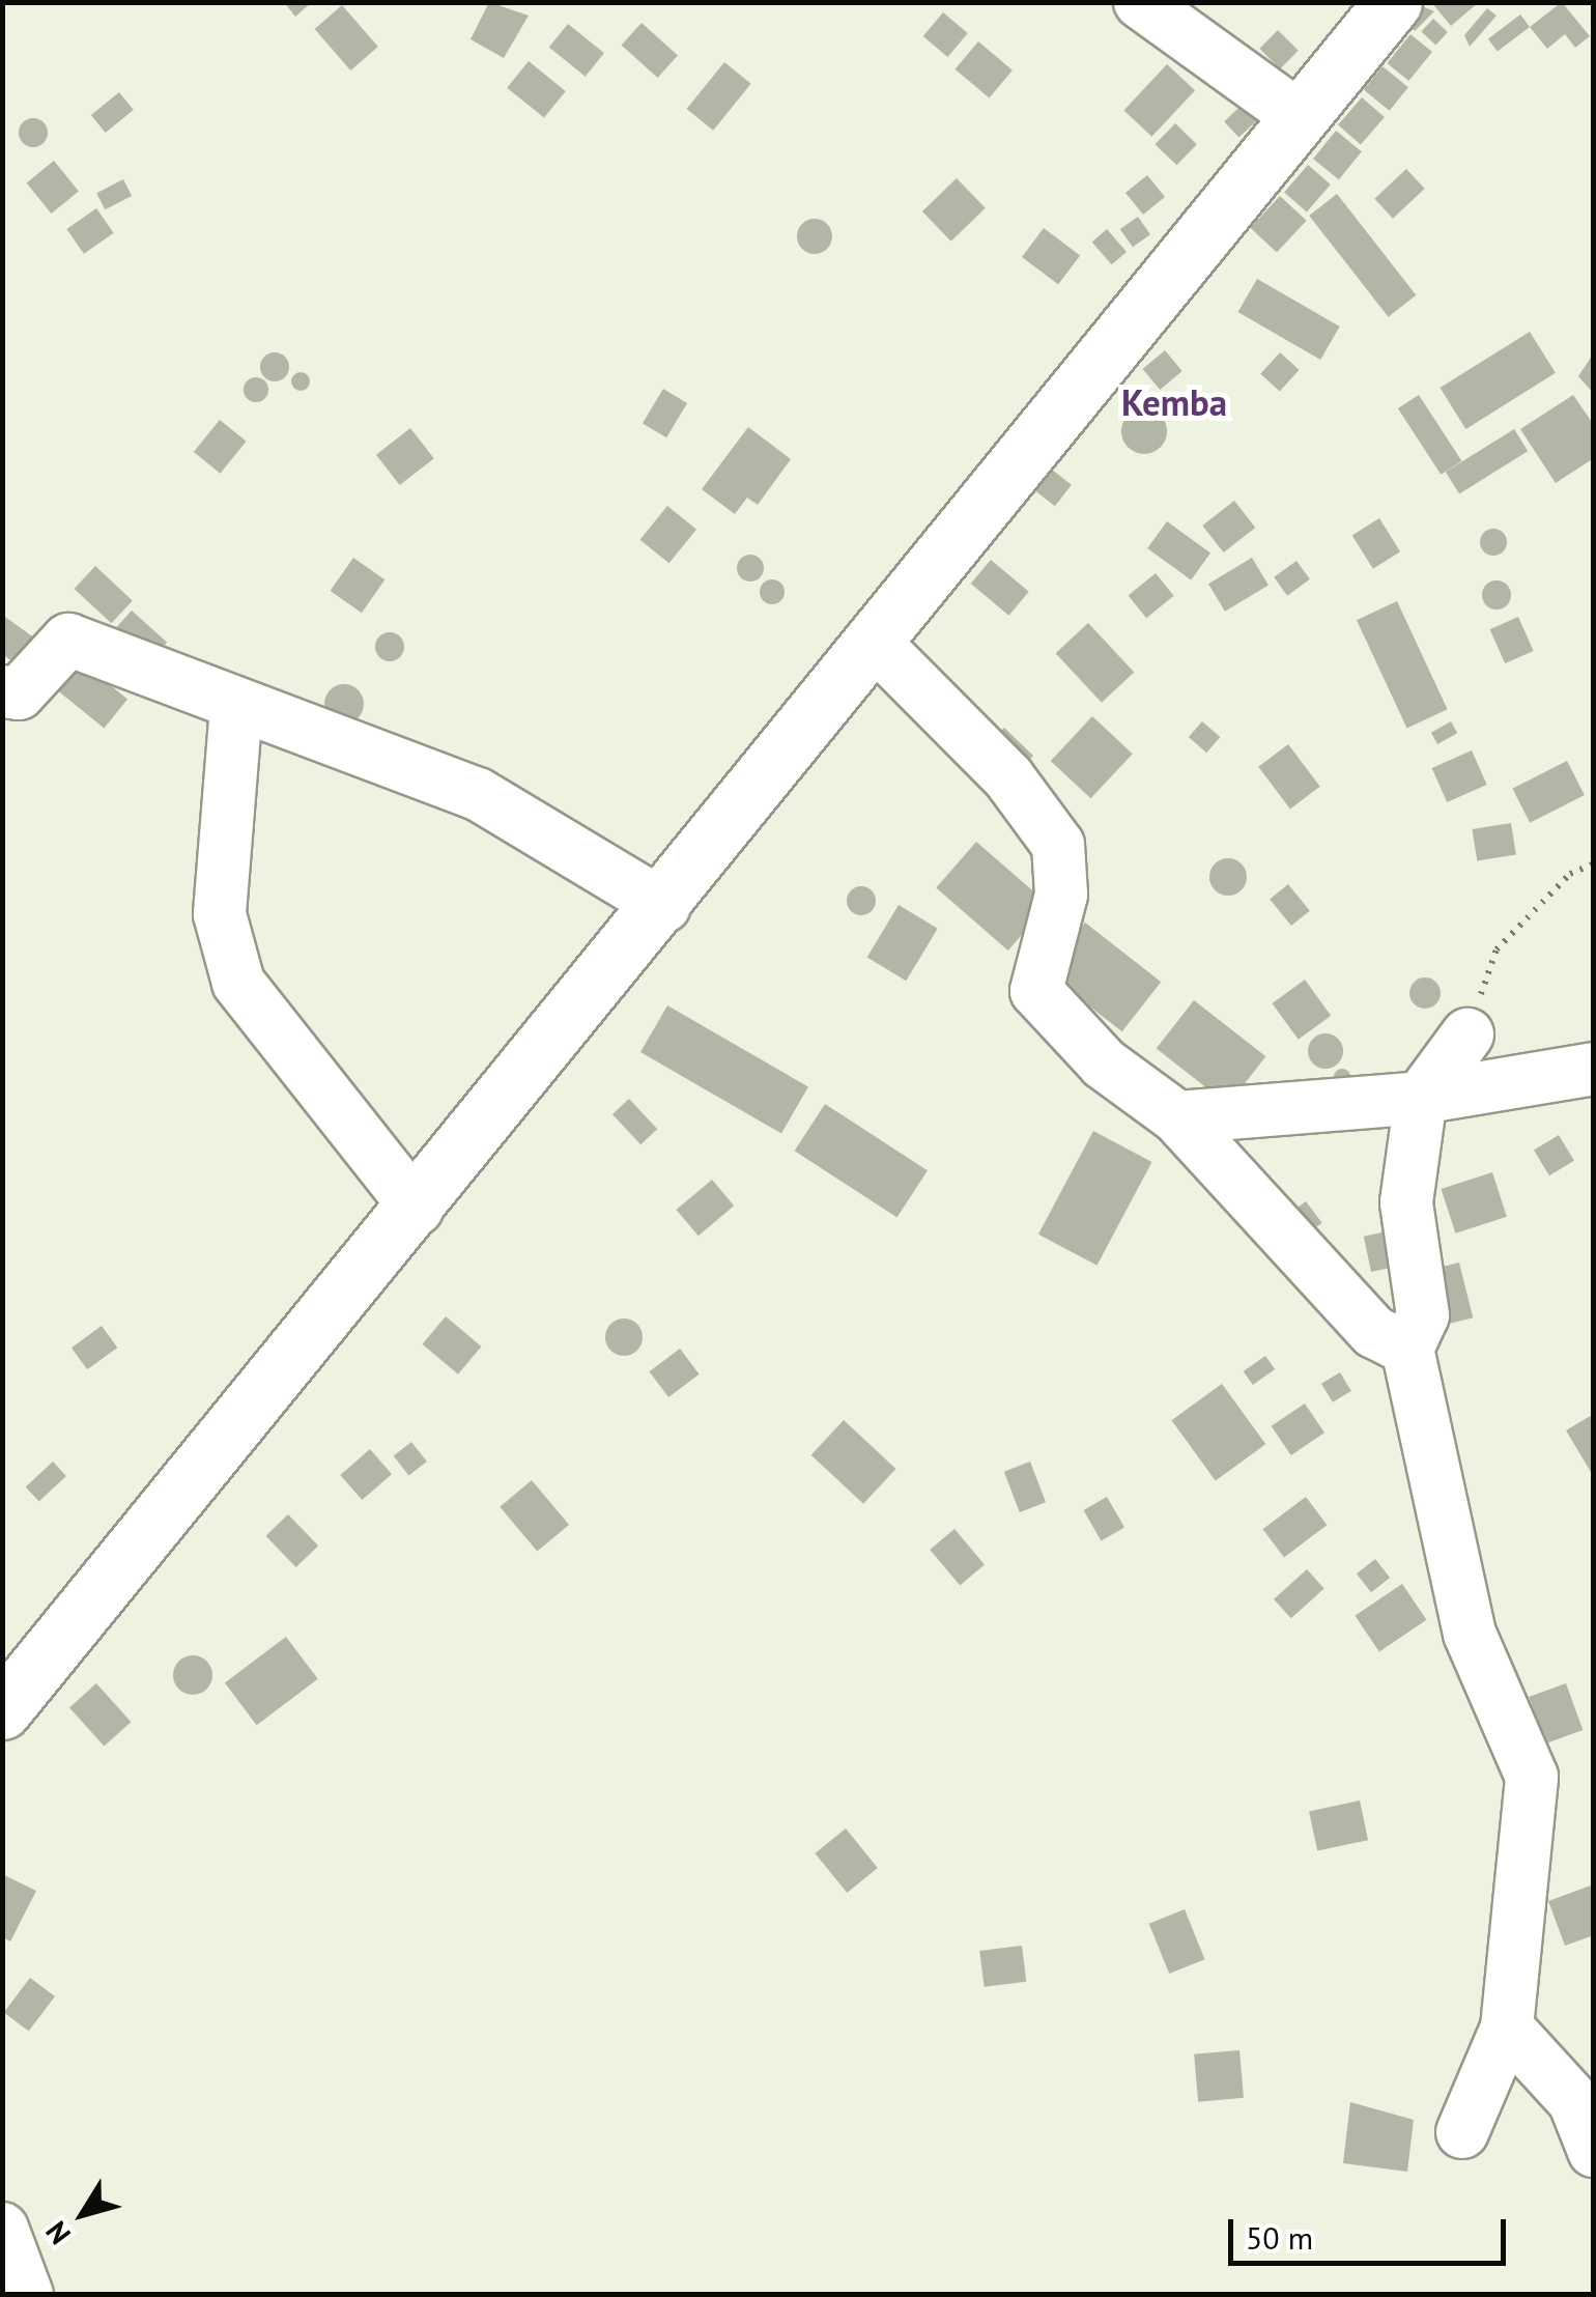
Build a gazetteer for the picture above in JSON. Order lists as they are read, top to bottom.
{
  "districts": ["Kemba"],
  "scale_bar": "50 m",
  "north": "bottom left"
}
